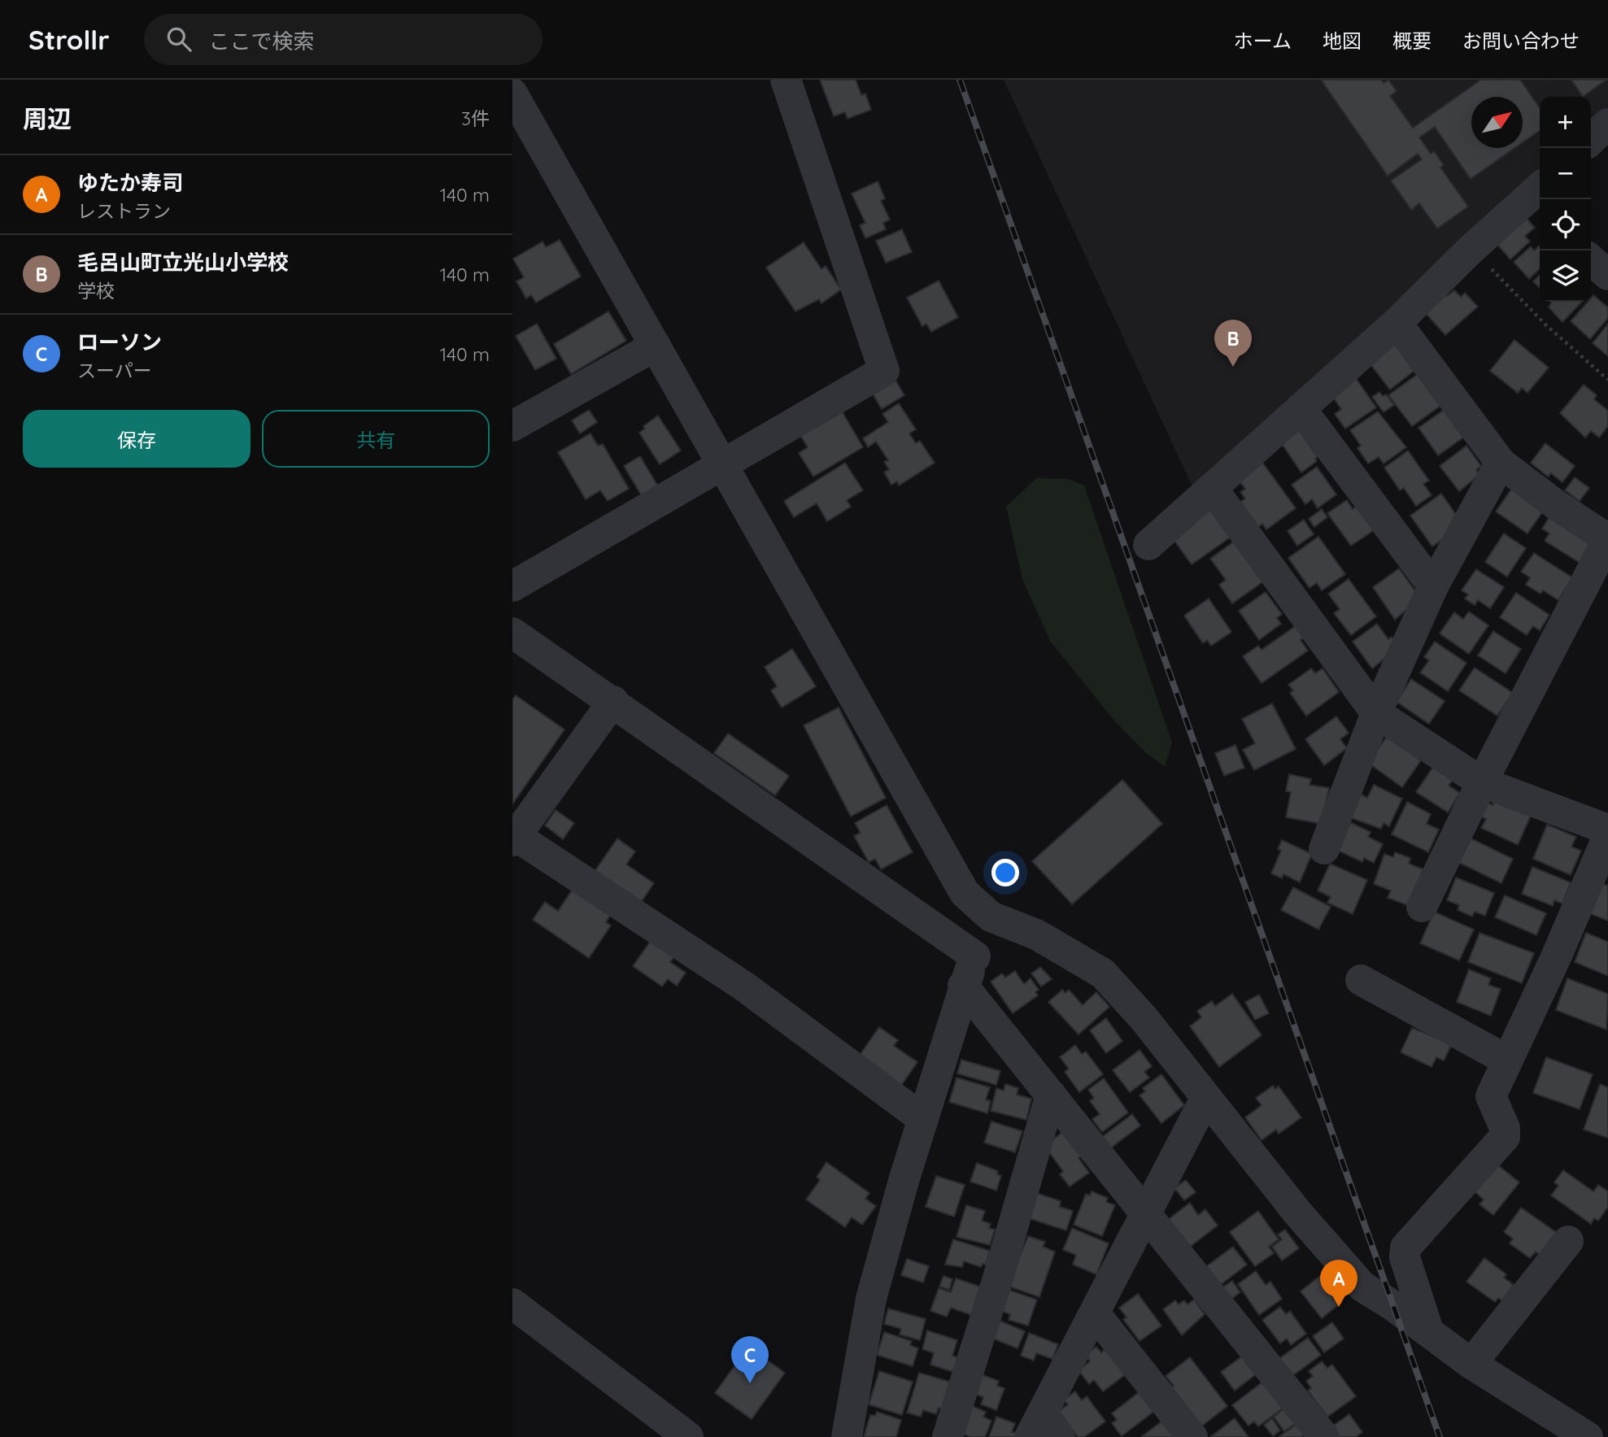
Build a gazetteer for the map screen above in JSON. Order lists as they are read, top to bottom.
{
  "north": "top right",
  "page": {
    "header": "Strollr",
    "search": "ここで検索",
    "nav": [
      "ホーム",
      "地図",
      "概要",
      "お問い合わせ"
    ],
    "heading": ["周辺", "3件"],
    "map_buttons": ["+", "−"],
    "list": [
      {
        "mark": "A",
        "name": "ゆたか寿司",
        "note": "レストラン",
        "value": "140 m"
      },
      {
        "mark": "B",
        "name": "毛呂山町立光山小学校",
        "note": "学校",
        "value": "140 m"
      },
      {
        "mark": "C",
        "name": "ローソン",
        "note": "スーパー",
        "value": "140 m"
      }
    ],
    "pins": ["B", "A", "C"],
    "buttons": ["保存", "共有"]
  }
}
